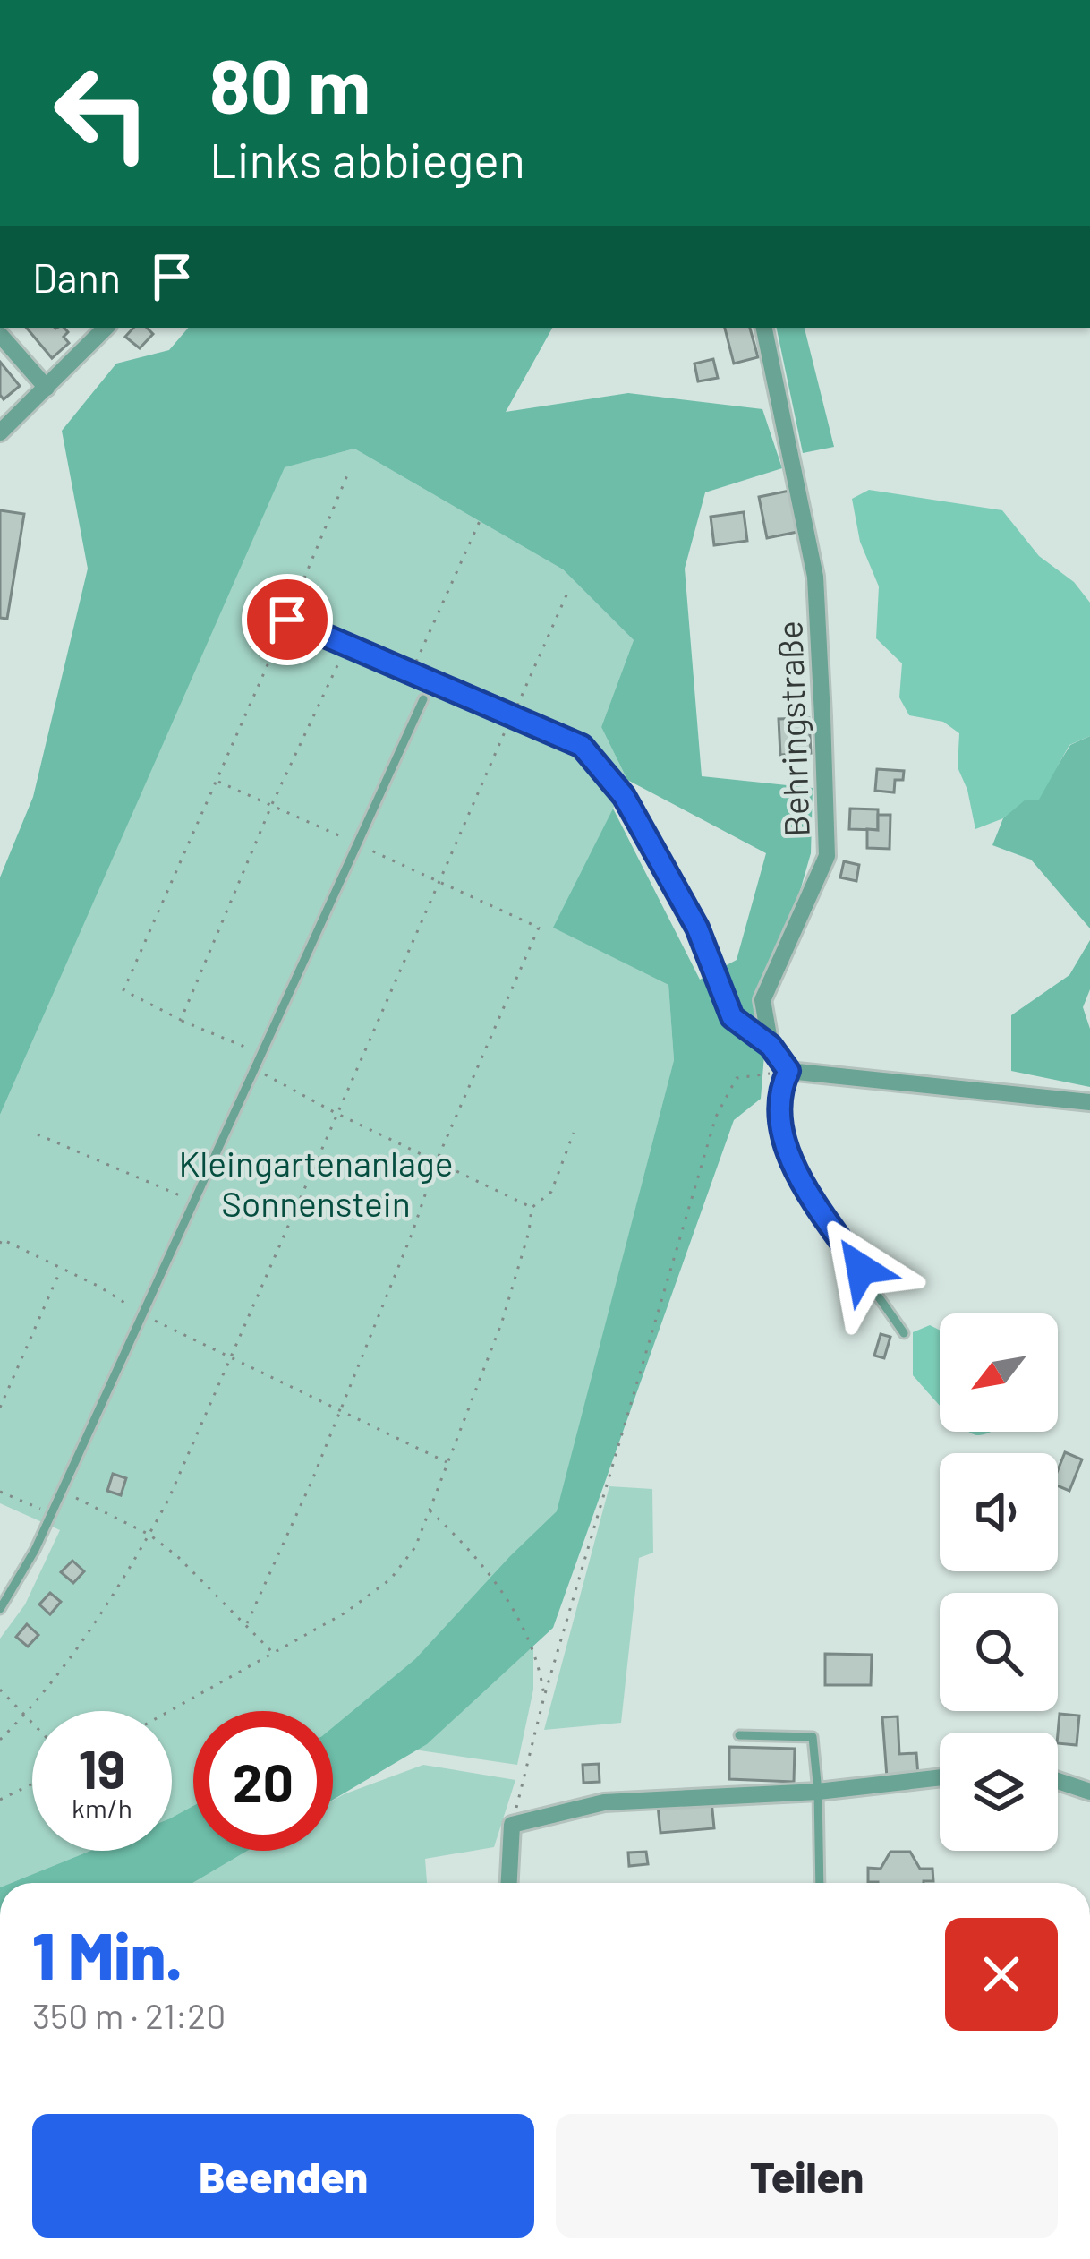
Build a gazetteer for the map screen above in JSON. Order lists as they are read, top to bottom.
{
  "streets": {
    "street": ["Behringstraße"]
  },
  "parks": ["Kleingartenanlage Sonnenstein"],
  "north": "bottom left",
  "page": {
    "turn": ["80 m", "Links abbiegen"],
    "then": "Dann",
    "speed": "19 km/h",
    "limit": "20",
    "heading": ["1 Min.", "350 m · 21:20"],
    "buttons": ["Beenden", "Teilen"]
  }
}
